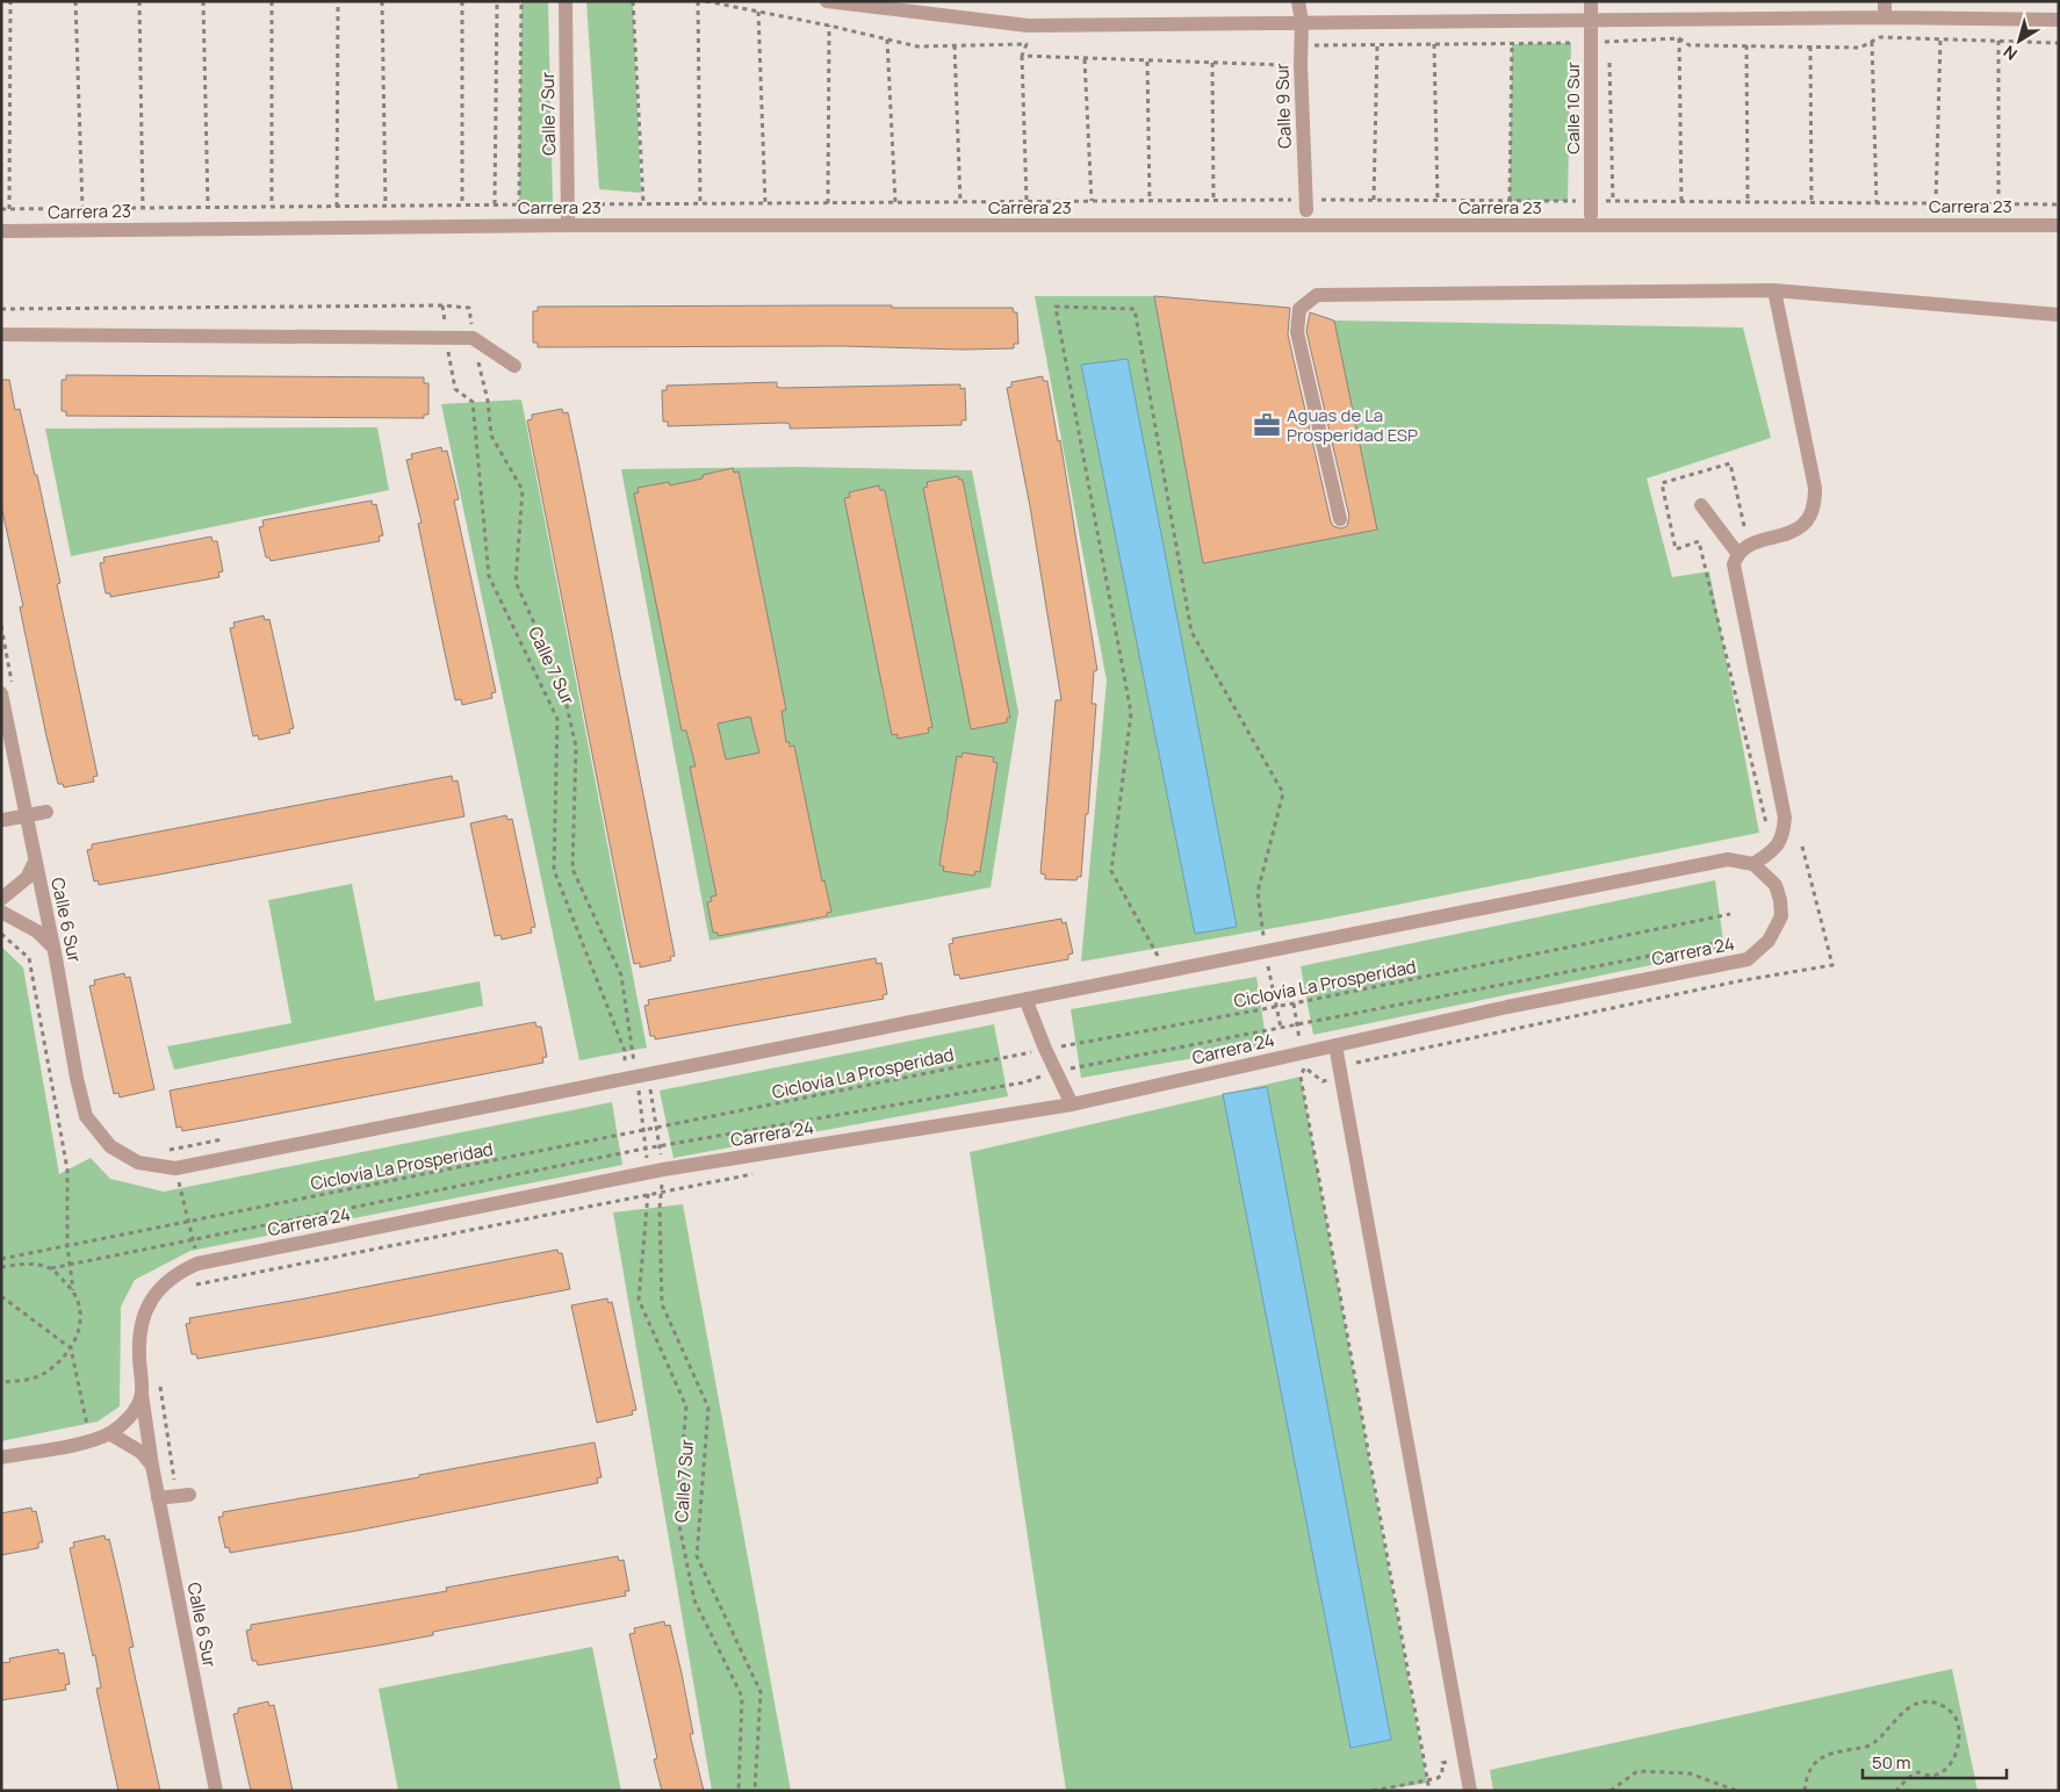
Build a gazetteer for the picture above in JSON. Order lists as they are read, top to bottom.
{
  "streets": {
    "street": [
      "Calle 9 Sur",
      "Calle 10 Sur",
      "Calle 7 Sur",
      "Carrera 23",
      "Calle 6 Sur",
      "Carrera 24"
    ],
    "path": ["Ciclovía La Prosperidad"]
  },
  "crossings": [
    ["Calle 7 Sur", "Carrera 23"],
    ["Calle 7 Sur", "Carrera 24"],
    ["Calle 7 Sur", "Ciclovía La Prosperidad"],
    ["Calle 6 Sur", "Carrera 24"]
  ],
  "places": {
    "office": ["Aguas de La Prosperidad ESP"]
  },
  "scale_bar": "50 m",
  "north": "bottom left"
}
